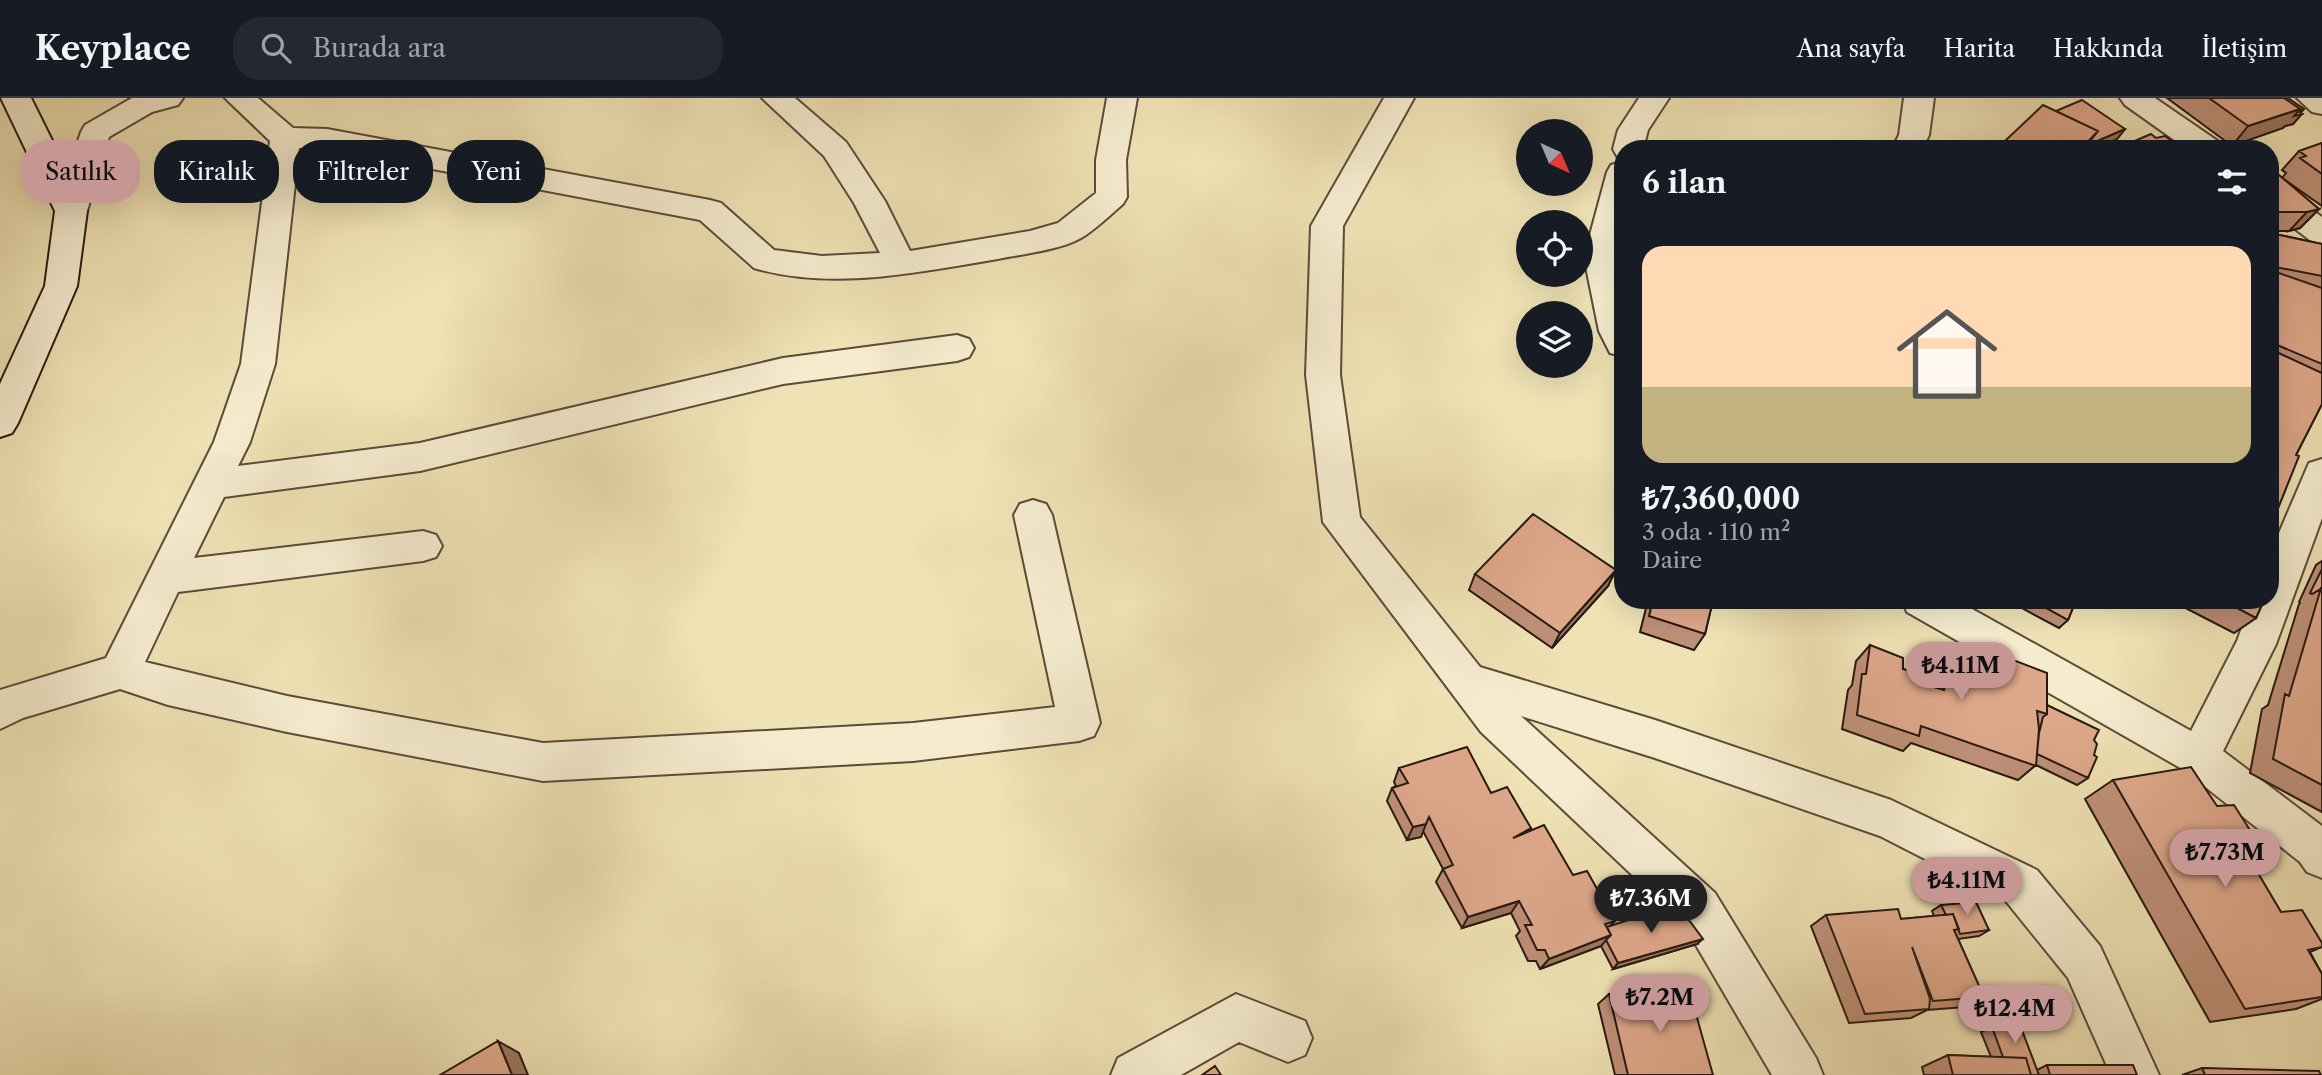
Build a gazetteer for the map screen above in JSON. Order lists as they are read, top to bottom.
{
  "north": "bottom right",
  "page": {
    "header": "Keyplace",
    "search": "Burada ara",
    "nav": [
      "Ana sayfa",
      "Harita",
      "Hakkında",
      "İletişim"
    ],
    "chip": [
      "Satılık",
      "Kiralık",
      "Filtreler",
      "Yeni"
    ],
    "heading": "6 ilan",
    "list": [
      {
        "name": "₺7,360,000",
        "note": "3 oda · 110 m² · Daire"
      }
    ],
    "price": [
      "₺4.11M",
      "₺7.73M",
      "₺4.11M",
      "₺7.36M",
      "₺7.2M",
      "₺12.4M"
    ]
  }
}
